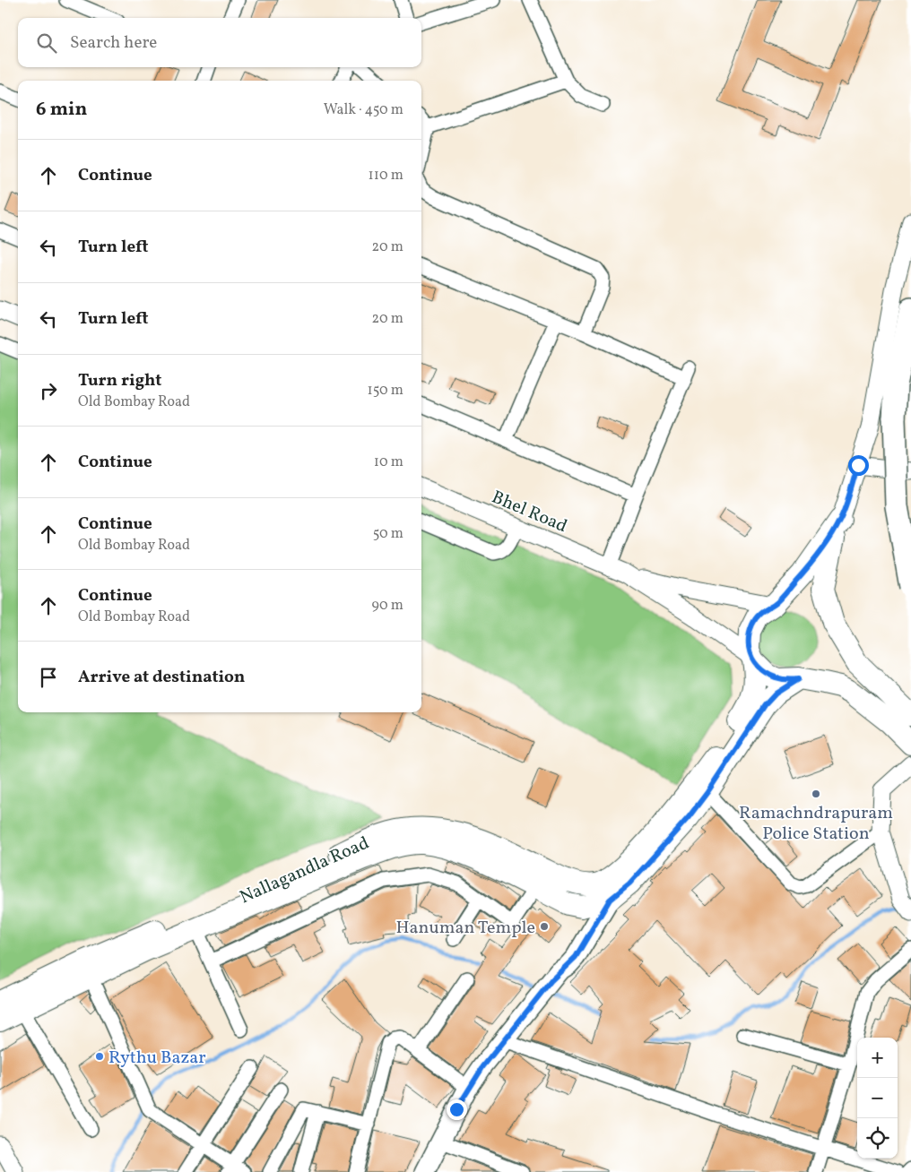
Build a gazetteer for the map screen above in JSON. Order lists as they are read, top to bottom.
{
  "streets": {
    "main road": ["Nallagandla Road"],
    "street": ["Bhel Road"]
  },
  "places": ["Ramachndrapuram Police Station", "Hanuman Temple", "Rythu Bazar"],
  "page": {
    "search": "Search here",
    "heading": ["6 min", "Walk · 450 m"],
    "list": [
      ["Continue", "110 m"],
      ["Turn left", "20 m"],
      ["Turn left", "20 m"],
      ["Turn right", "Old Bombay Road", "150 m"],
      ["Continue", "10 m"],
      ["Continue", "Old Bombay Road", "50 m"],
      ["Continue", "Old Bombay Road", "90 m"],
      "Arrive at destination"
    ],
    "map_buttons": ["+", "−"]
  }
}
